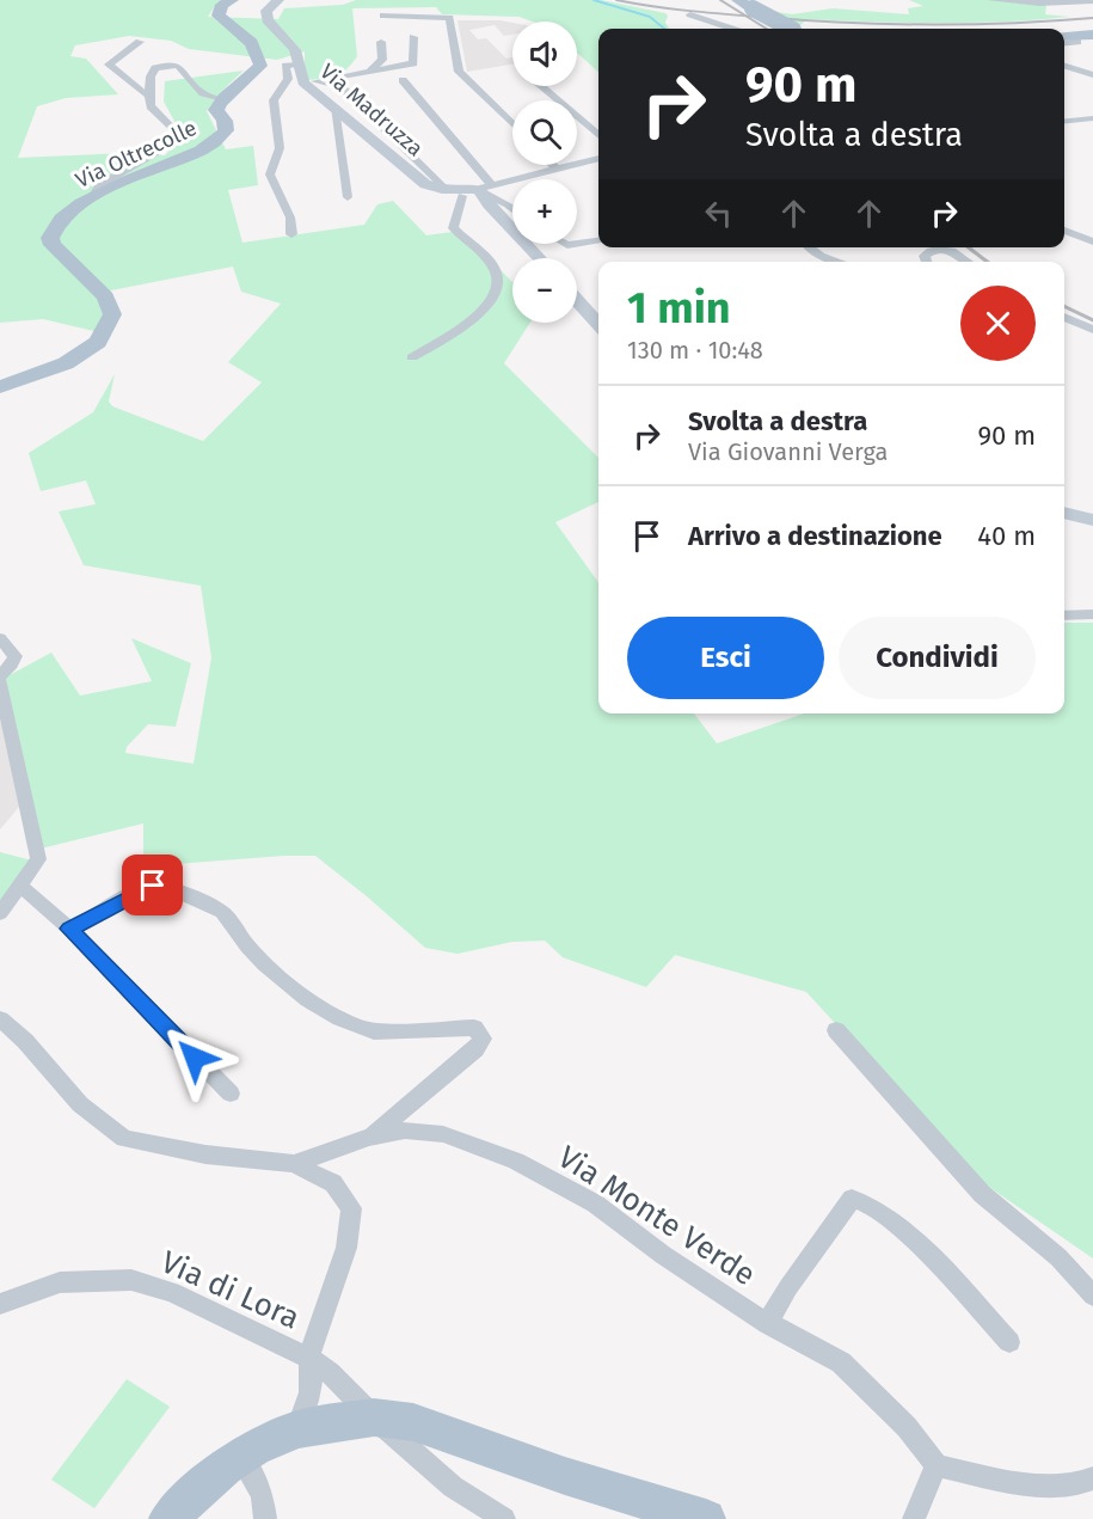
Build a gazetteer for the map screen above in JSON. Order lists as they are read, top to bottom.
{
  "streets": {
    "main road": ["Via Oltrecolle"],
    "street": ["Via Madruzza", "Via Monte Verde", "Via di Lora"]
  },
  "page": {
    "map_buttons": ["+", "−"],
    "turn": ["90 m", "Svolta a destra"],
    "heading": ["1 min", "130 m · 10:48"],
    "list": [
      {
        "name": "Svolta a destra",
        "note": "Via Giovanni Verga",
        "value": "90 m"
      },
      {
        "name": "Arrivo a destinazione",
        "value": "40 m"
      }
    ],
    "buttons": ["Esci", "Condividi"]
  }
}
